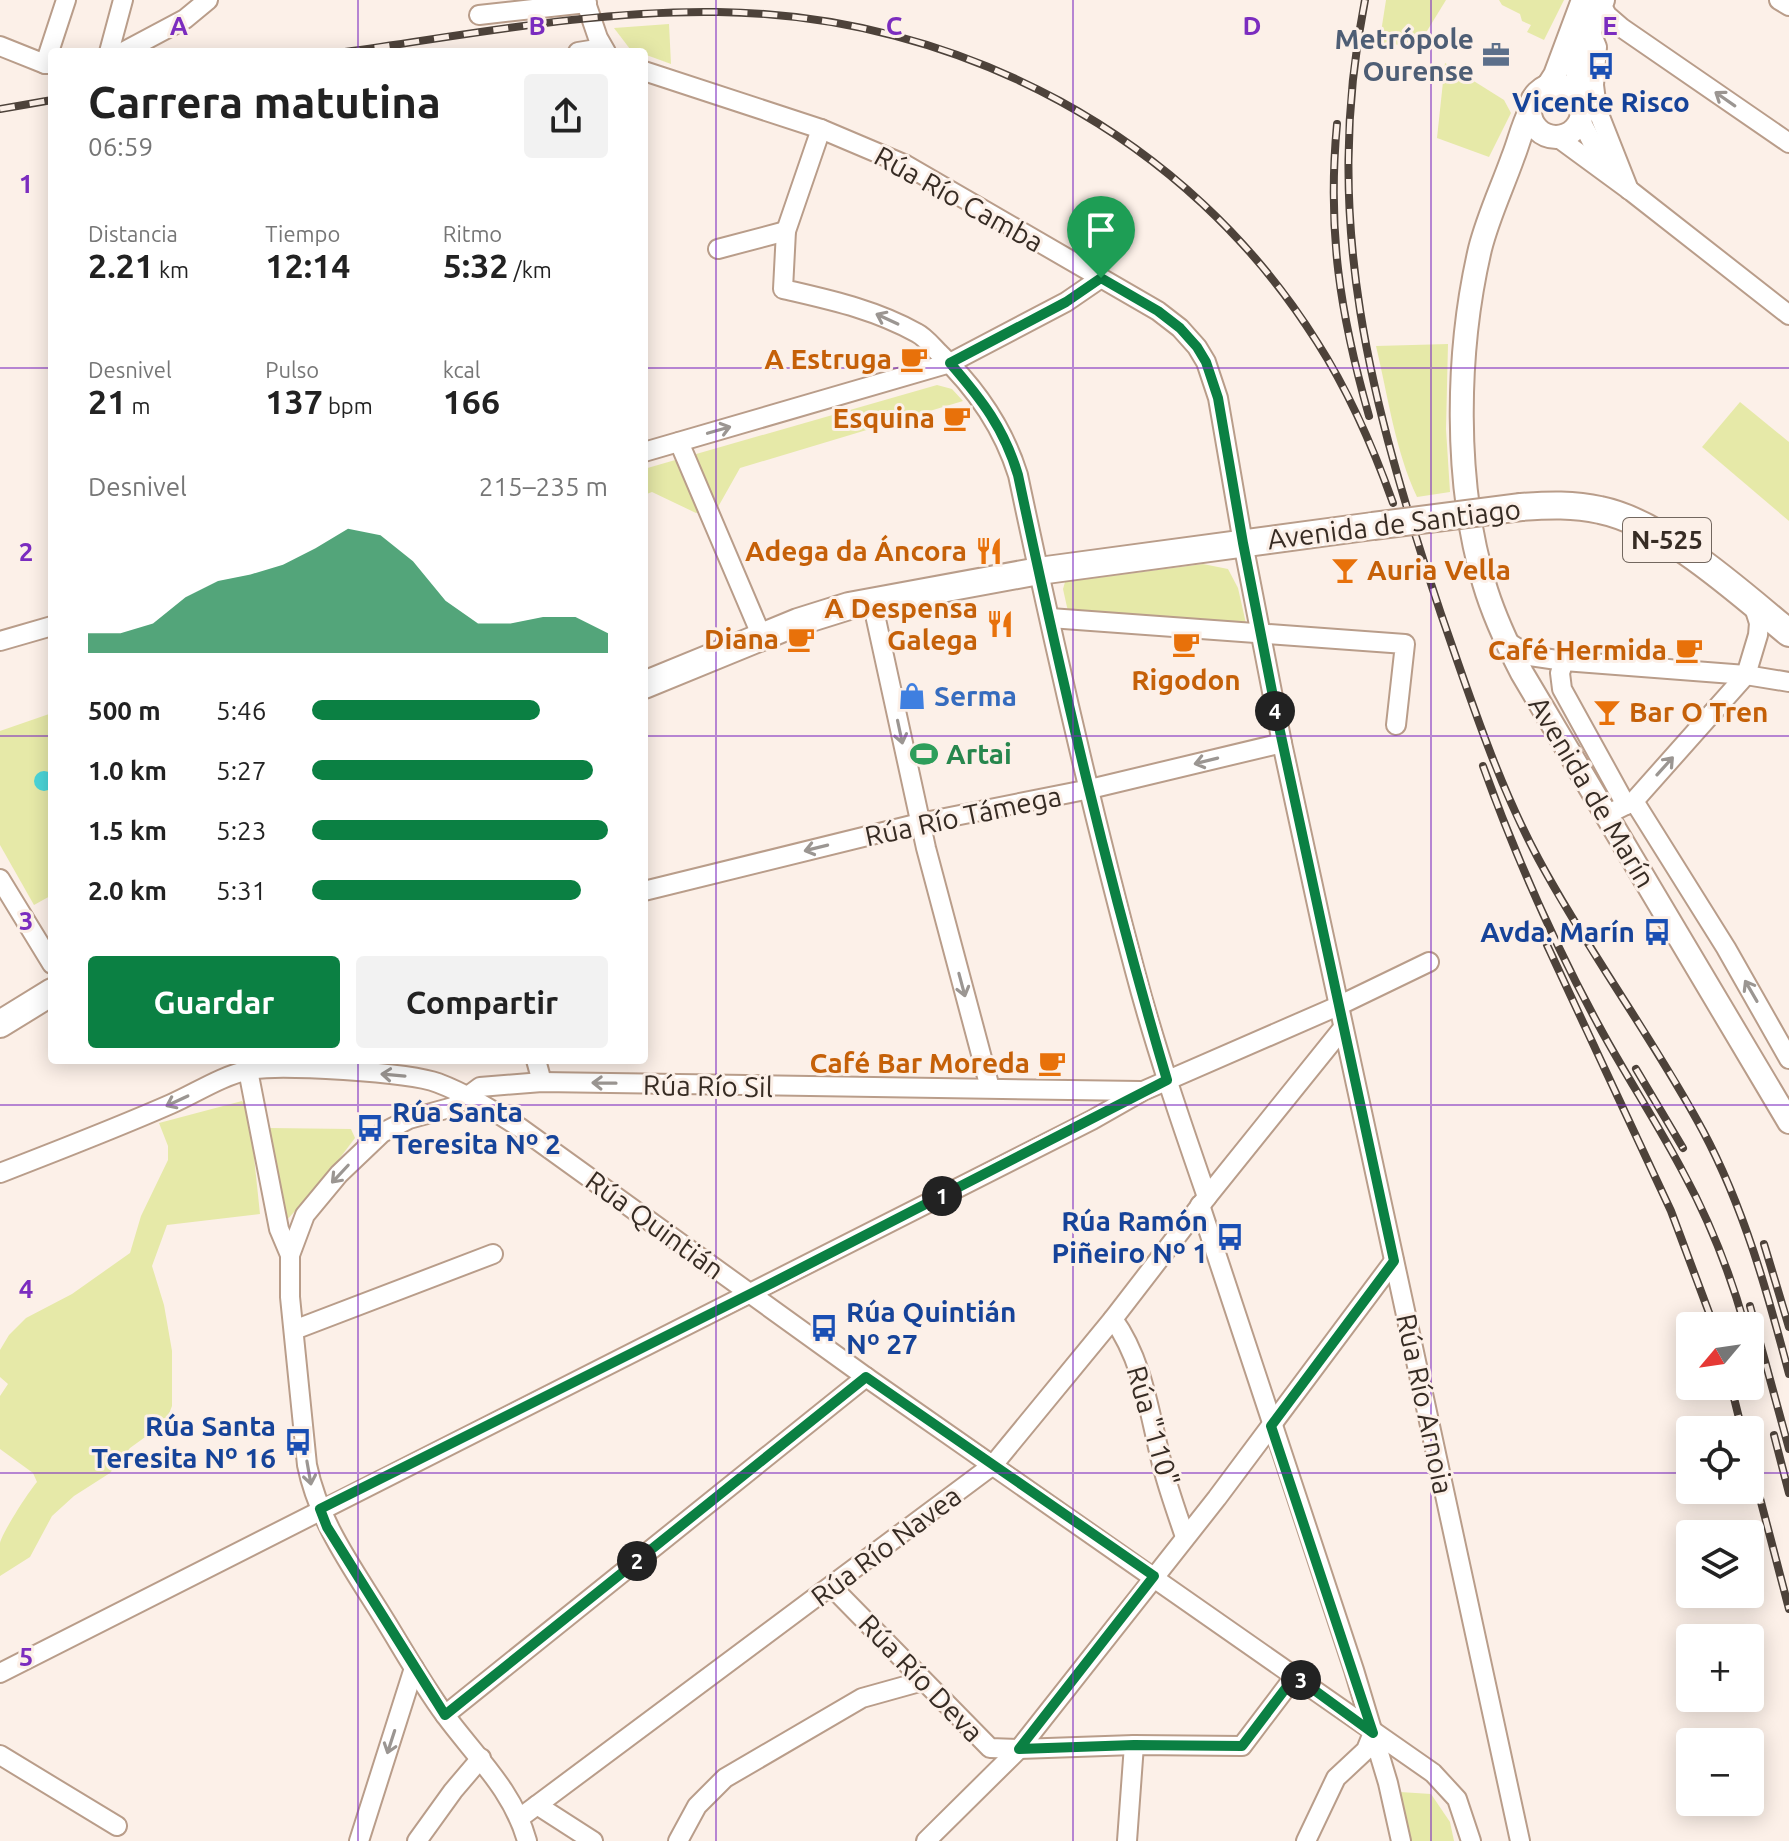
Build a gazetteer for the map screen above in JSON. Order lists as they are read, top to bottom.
{
  "streets": {
    "highway": ["Avenida de Santiago", "N-525"],
    "main road": ["Avenida de Marín"],
    "street": [
      "Rúa Río Camba",
      "Rúa Río Támega",
      "Rúa Río Sil",
      "Rúa Quintián",
      "Rúa Río Arnoia",
      "Rúa \"110\"",
      "Rúa Río Navea",
      "Rúa Río Deva"
    ]
  },
  "crossings": [
    ["Rúa Río Camba", "Avenida de Santiago"],
    ["Rúa Río Camba", "Rúa Río Arnoia"],
    ["Avenida de Santiago", "Rúa Río Arnoia"],
    ["Rúa Río Támega", "Rúa Río Arnoia"],
    ["Rúa Río Sil", "Rúa Quintián"],
    ["Rúa Quintián", "Rúa Río Navea"],
    ["Rúa Quintián", "Rúa Río Deva"],
    ["Rúa Río Arnoia", "Rúa Río Navea"],
    ["Rúa \"110\"", "Rúa Río Navea"],
    ["Rúa Río Navea", "Rúa Río Deva"]
  ],
  "one_way": ["Rúa Río Sil"],
  "places": {
    "office": ["Metrópole Ourense"],
    "bus stop": [
      "Vicente Risco",
      "Avda. Marín",
      "Rúa Santa Teresita Nº 2",
      "Rúa Ramón Piñeiro Nº 1",
      "Rúa Quintián Nº 27",
      "Rúa Santa Teresita Nº 16"
    ],
    "cafe": [
      "A Estruga",
      "Esquina",
      "Diana",
      "Rigodon",
      "Café Hermida",
      "Café Bar Moreda"
    ],
    "restaurant": ["Adega da Áncora", "A Despensa Galega"],
    "bar": ["Auria Vella", "Bar O Tren"],
    "shop": ["Serma"],
    "sports": ["Artai"]
  },
  "north": "bottom left",
  "page": {
    "heading": ["Carrera matutina", "06:59"],
    "stats": [
      ["Distancia", "2.21 km"],
      ["Tiempo", "12:14"],
      ["Ritmo", "5:32 /km"],
      ["Desnivel", "21 m"],
      ["Pulso", "137 bpm"],
      ["kcal", "166"]
    ],
    "chart": ["Desnivel", "215–235 m"],
    "list": [
      {
        "name": "500 m",
        "note": "5:46"
      },
      {
        "name": "1.0 km",
        "note": "5:27"
      },
      {
        "name": "1.5 km",
        "note": "5:23"
      },
      {
        "name": "2.0 km",
        "note": "5:31"
      }
    ],
    "pins": [
      "4",
      "1",
      "2",
      "3"
    ],
    "buttons": ["Guardar", "Compartir"],
    "map_buttons": ["+", "−"]
  },
  "grid": {
    "columns": [
      "A",
      "B",
      "C",
      "D",
      "E"
    ],
    "rows": [
      "1",
      "2",
      "3",
      "4",
      "5"
    ]
  }
}
